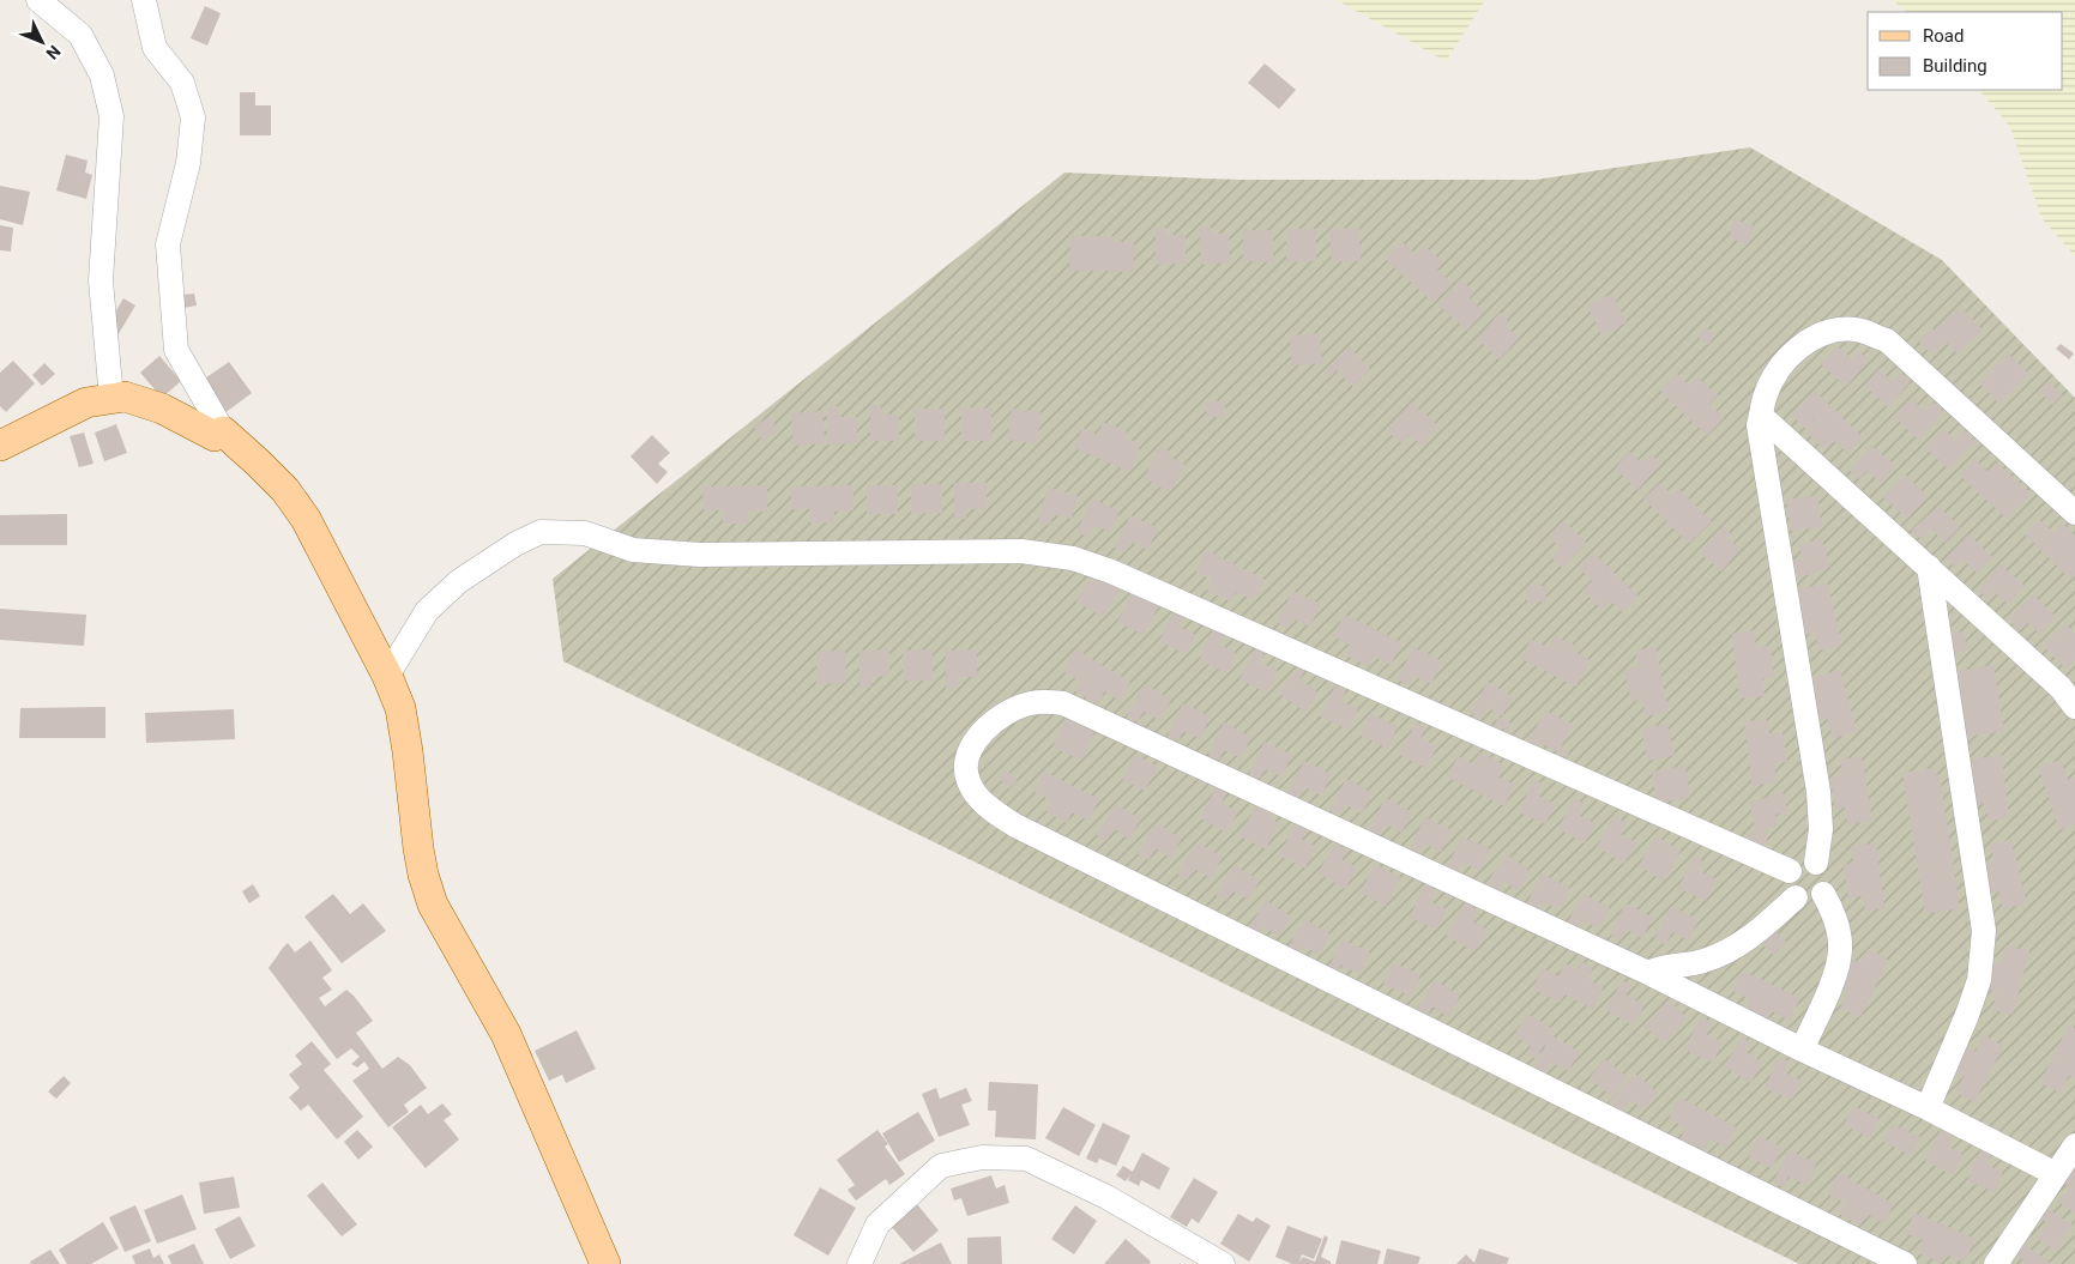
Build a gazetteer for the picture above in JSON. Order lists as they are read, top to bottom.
{
  "legend": ["Road", "Building"],
  "north": "bottom right"
}
